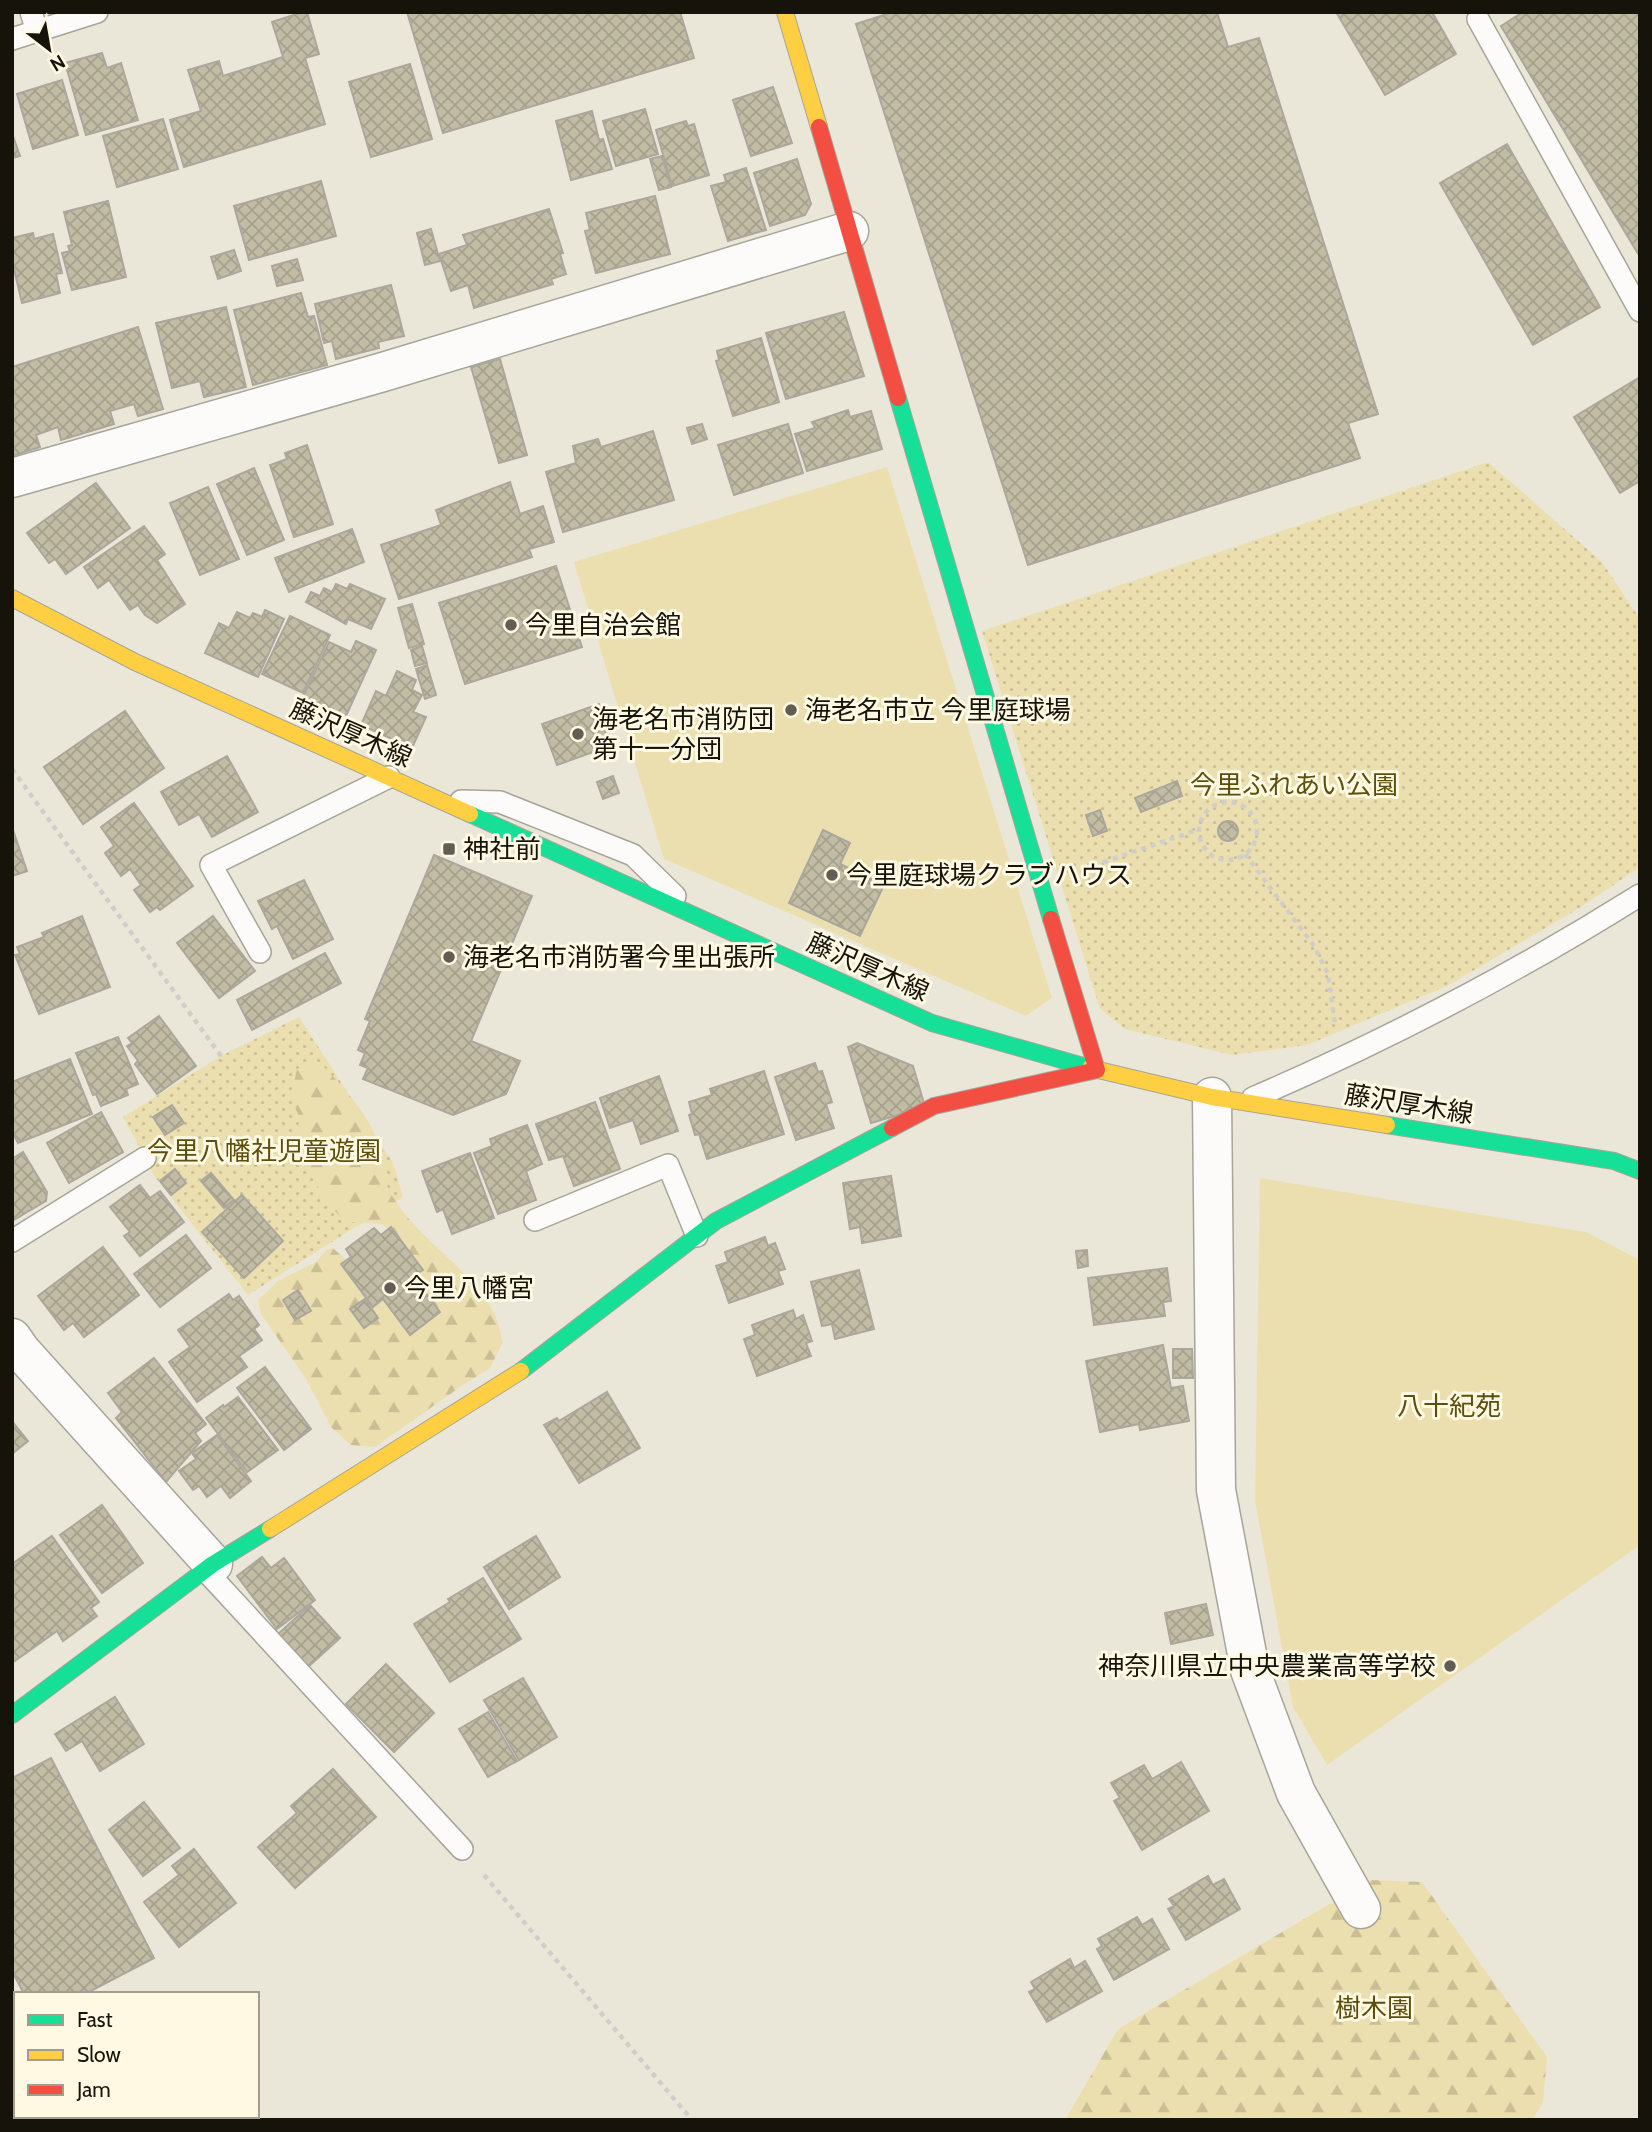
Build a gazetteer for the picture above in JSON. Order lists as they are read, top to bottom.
{
  "streets": {
    "street": ["藤沢厚木線"]
  },
  "parks": [
    "今里ふれあい公園",
    "今里八幡社児童遊園",
    "八十紀苑",
    "樹木園"
  ],
  "places": {
    "other": [
      "今里自治会館",
      "海老名市立 今里庭球場",
      "海老名市消防団 第十一分団",
      "今里庭球場クラブハウス",
      "海老名市消防署今里出張所",
      "今里八幡宮",
      "神奈川県立中央農業高等学校"
    ],
    "transit": ["神社前"]
  },
  "legend": ["Fast", "Slow", "Jam"],
  "north": "bottom right"
}
